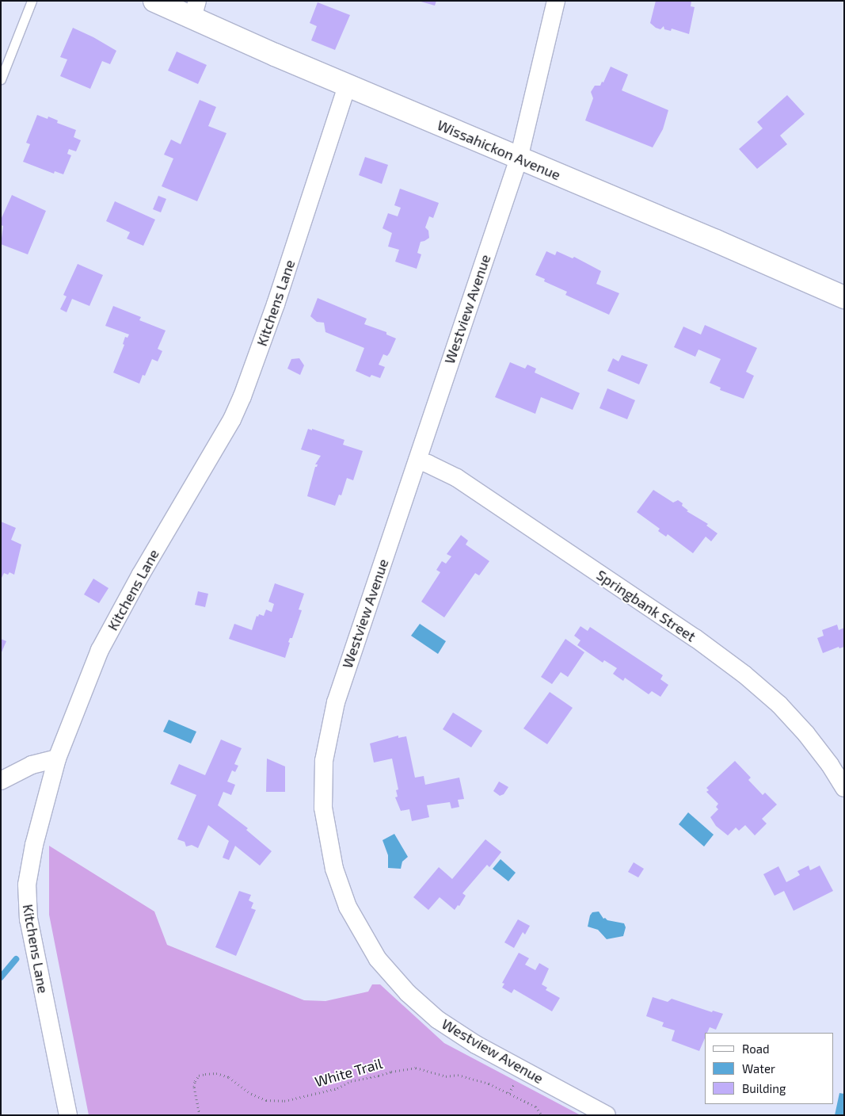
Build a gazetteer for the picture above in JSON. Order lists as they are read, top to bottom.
{
  "streets": {
    "street": [
      "Wissahickon Avenue",
      "Kitchens Lane",
      "Westview Avenue",
      "Springbank Street"
    ],
    "path": ["White Trail"]
  },
  "crossings": [
    ["Wissahickon Avenue", "Kitchens Lane"],
    ["Wissahickon Avenue", "Westview Avenue"],
    ["Westview Avenue", "Springbank Street"]
  ],
  "legend": ["Road", "Water", "Building"]
}
